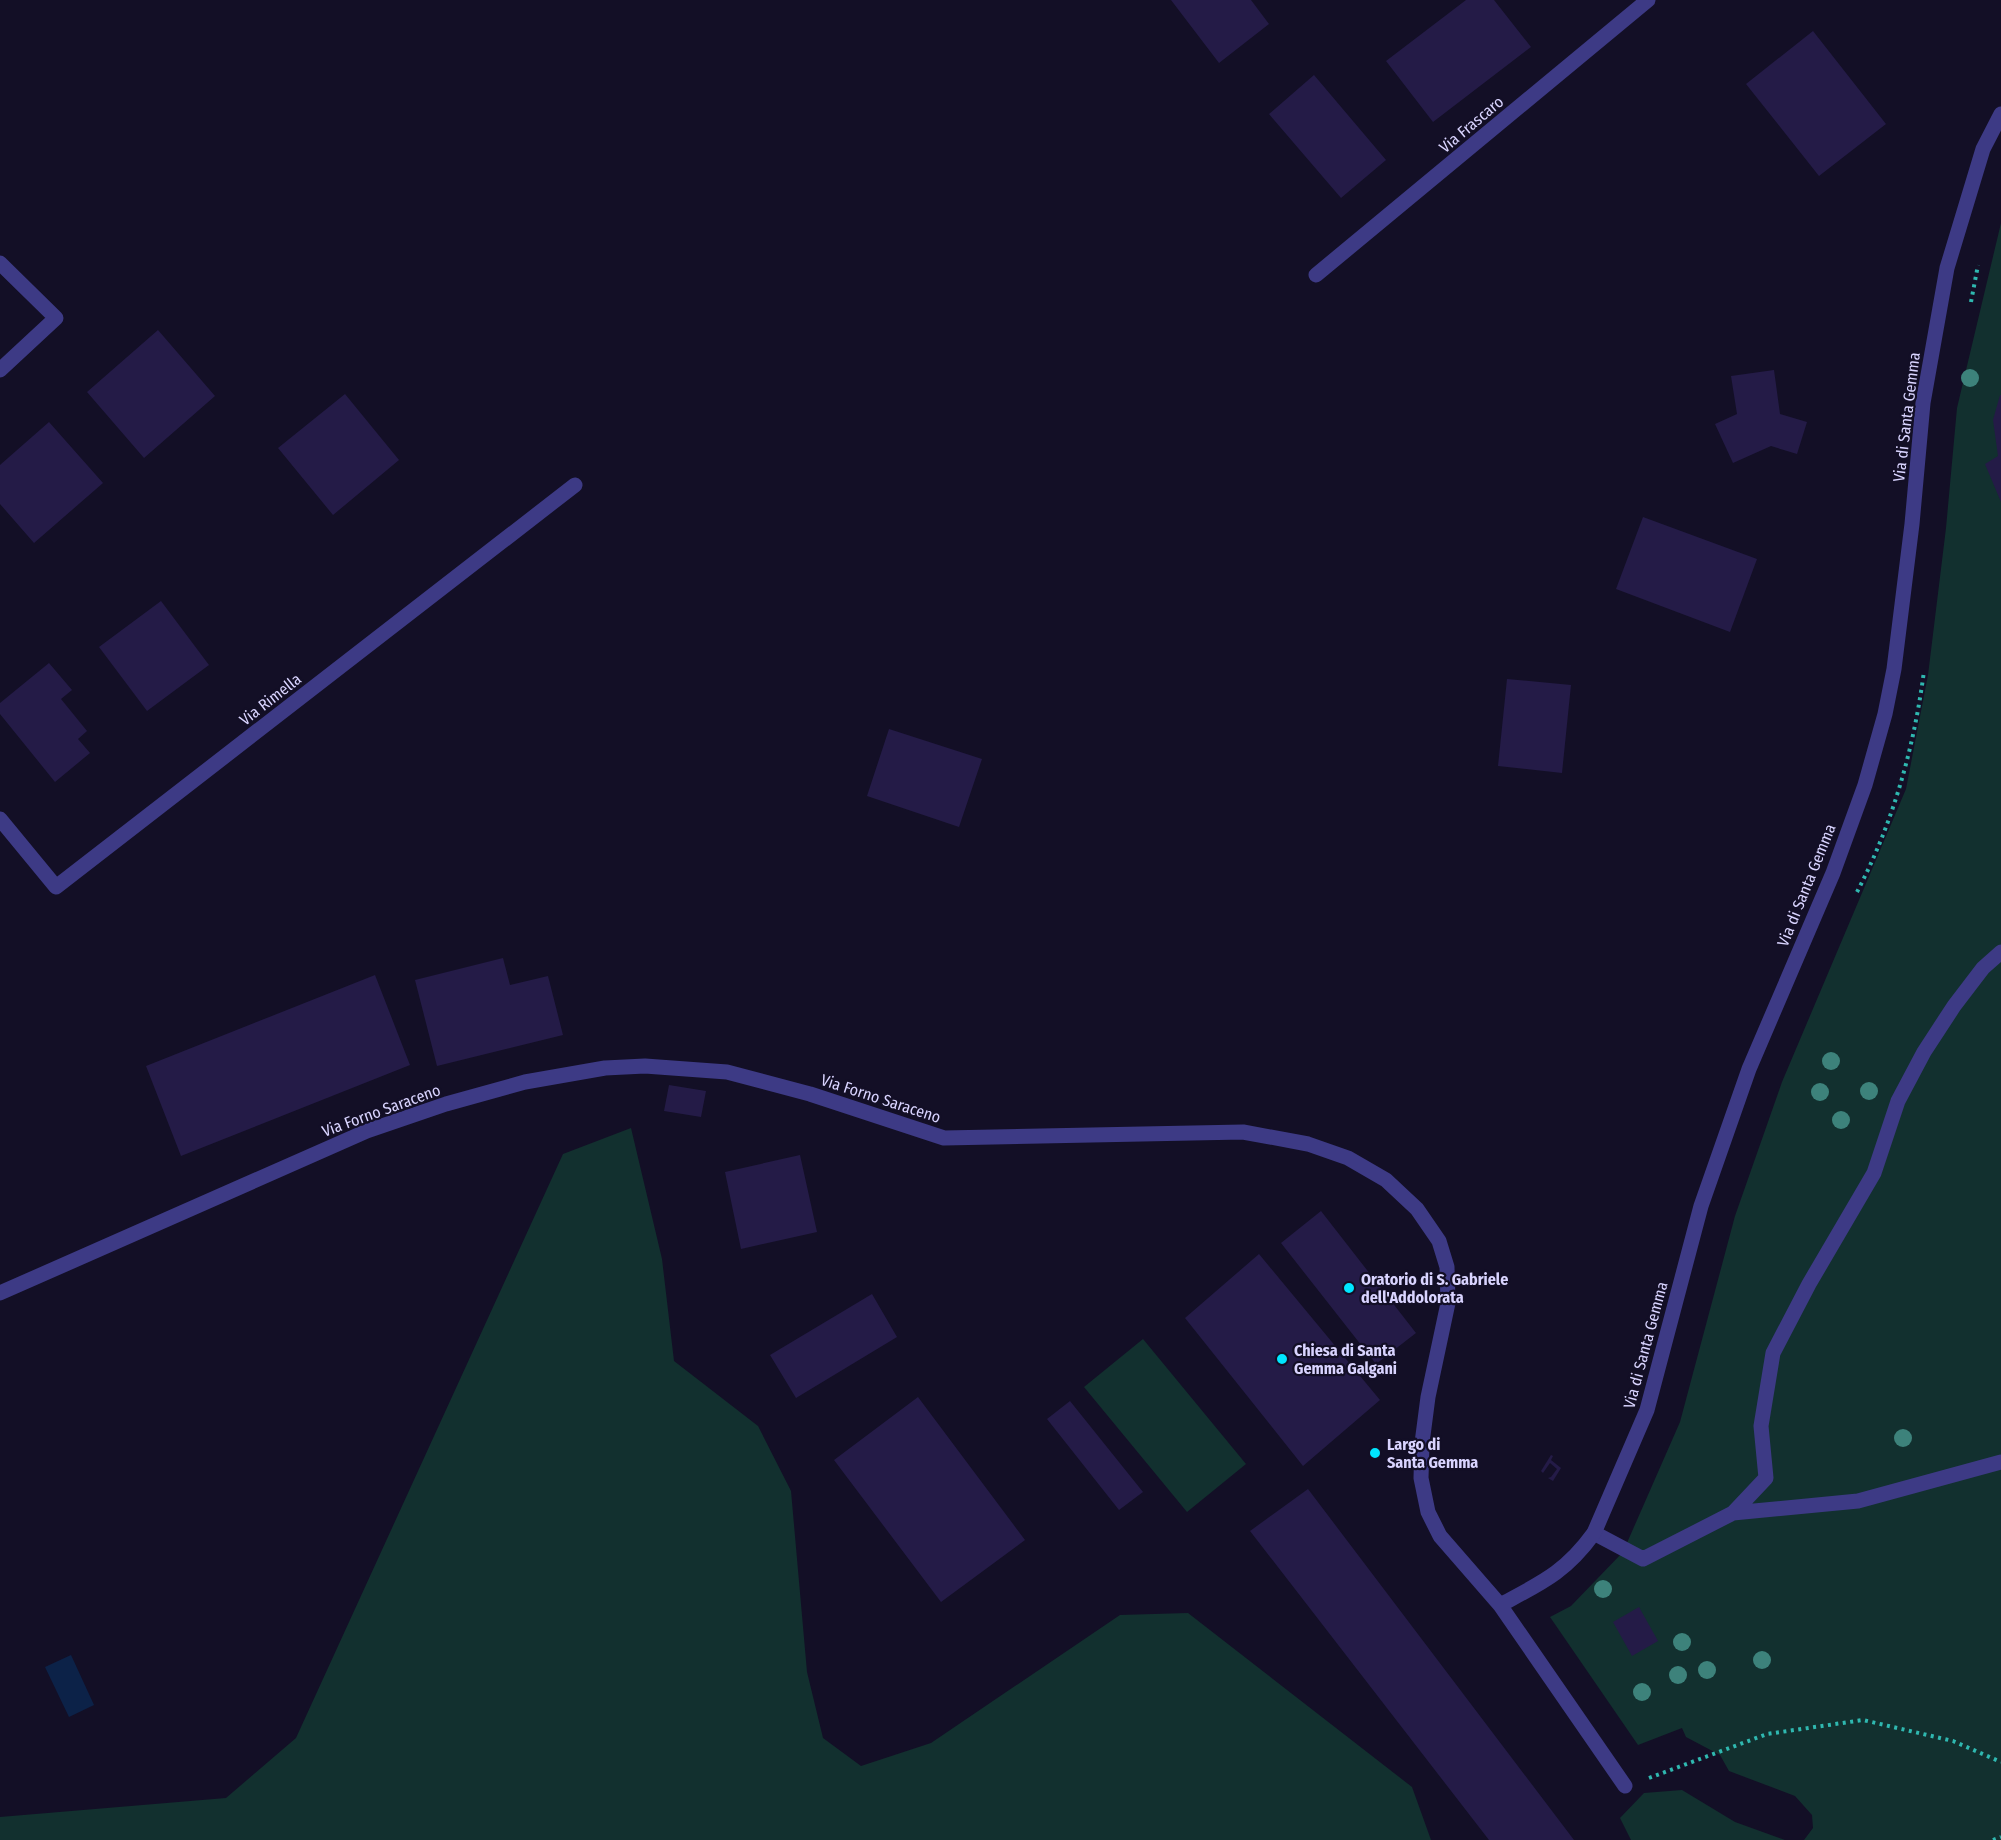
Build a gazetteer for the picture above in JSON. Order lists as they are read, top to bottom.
{
  "streets": {
    "street": [
      "Via Frascaro",
      "Via di Santa Gemma",
      "Via Rimella",
      "Via Forno Saraceno"
    ]
  },
  "crossings": [
    ["Via di Santa Gemma", "Via Forno Saraceno"]
  ],
  "places": ["Oratorio di S. Gabriele dell'Addolorata", "Chiesa di Santa Gemma Galgani", "Largo di Santa Gemma"]
}
